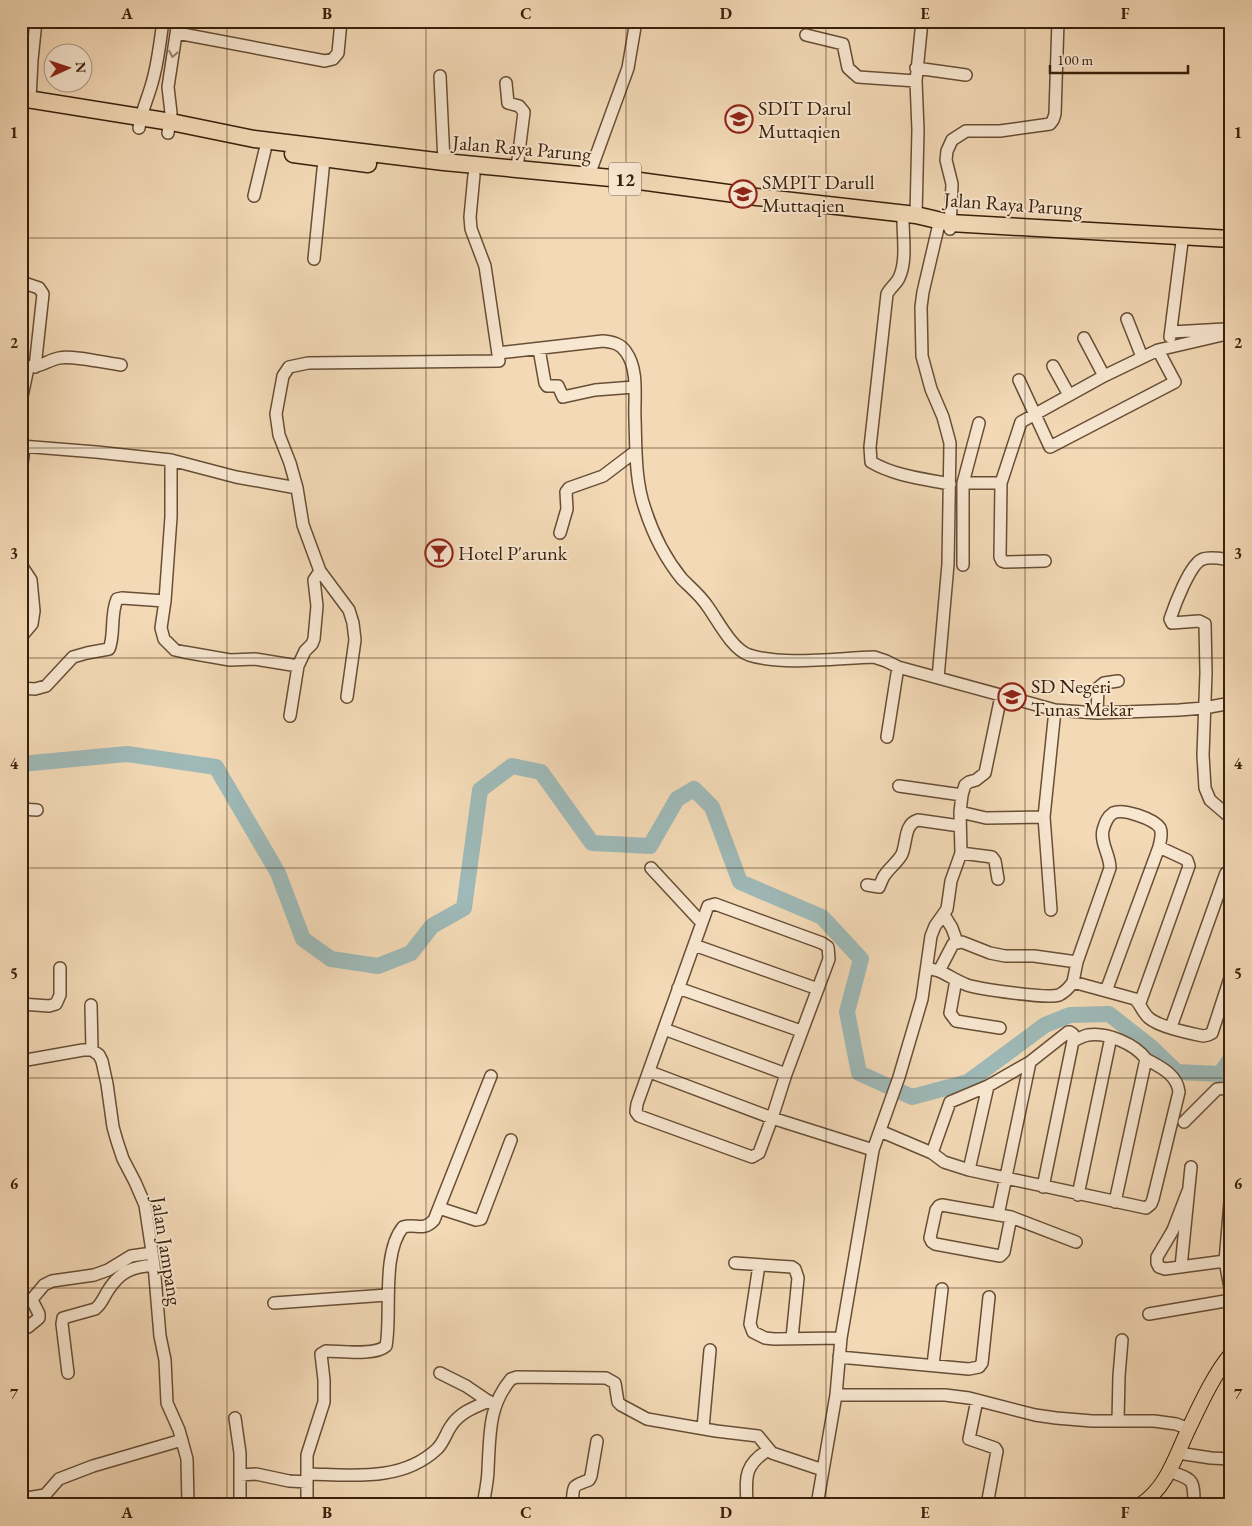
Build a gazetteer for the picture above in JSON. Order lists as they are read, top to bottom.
{
  "streets": {
    "highway": ["Jalan Raya Parung", "12"],
    "street": ["Jalan Jampang"]
  },
  "places": {
    "school or university": ["SDIT Darul Muttaqien", "SMPIT Darull Muttaqien", "SD Negeri Tunas Mekar"],
    "bar": ["Hotel P'arunk"]
  },
  "scale_bar": "100 m",
  "north": "right",
  "grid": {
    "columns": [
      "A",
      "B",
      "C",
      "D",
      "E",
      "F"
    ],
    "rows": [
      "1",
      "2",
      "3",
      "4",
      "5",
      "6",
      "7"
    ]
  }
}
